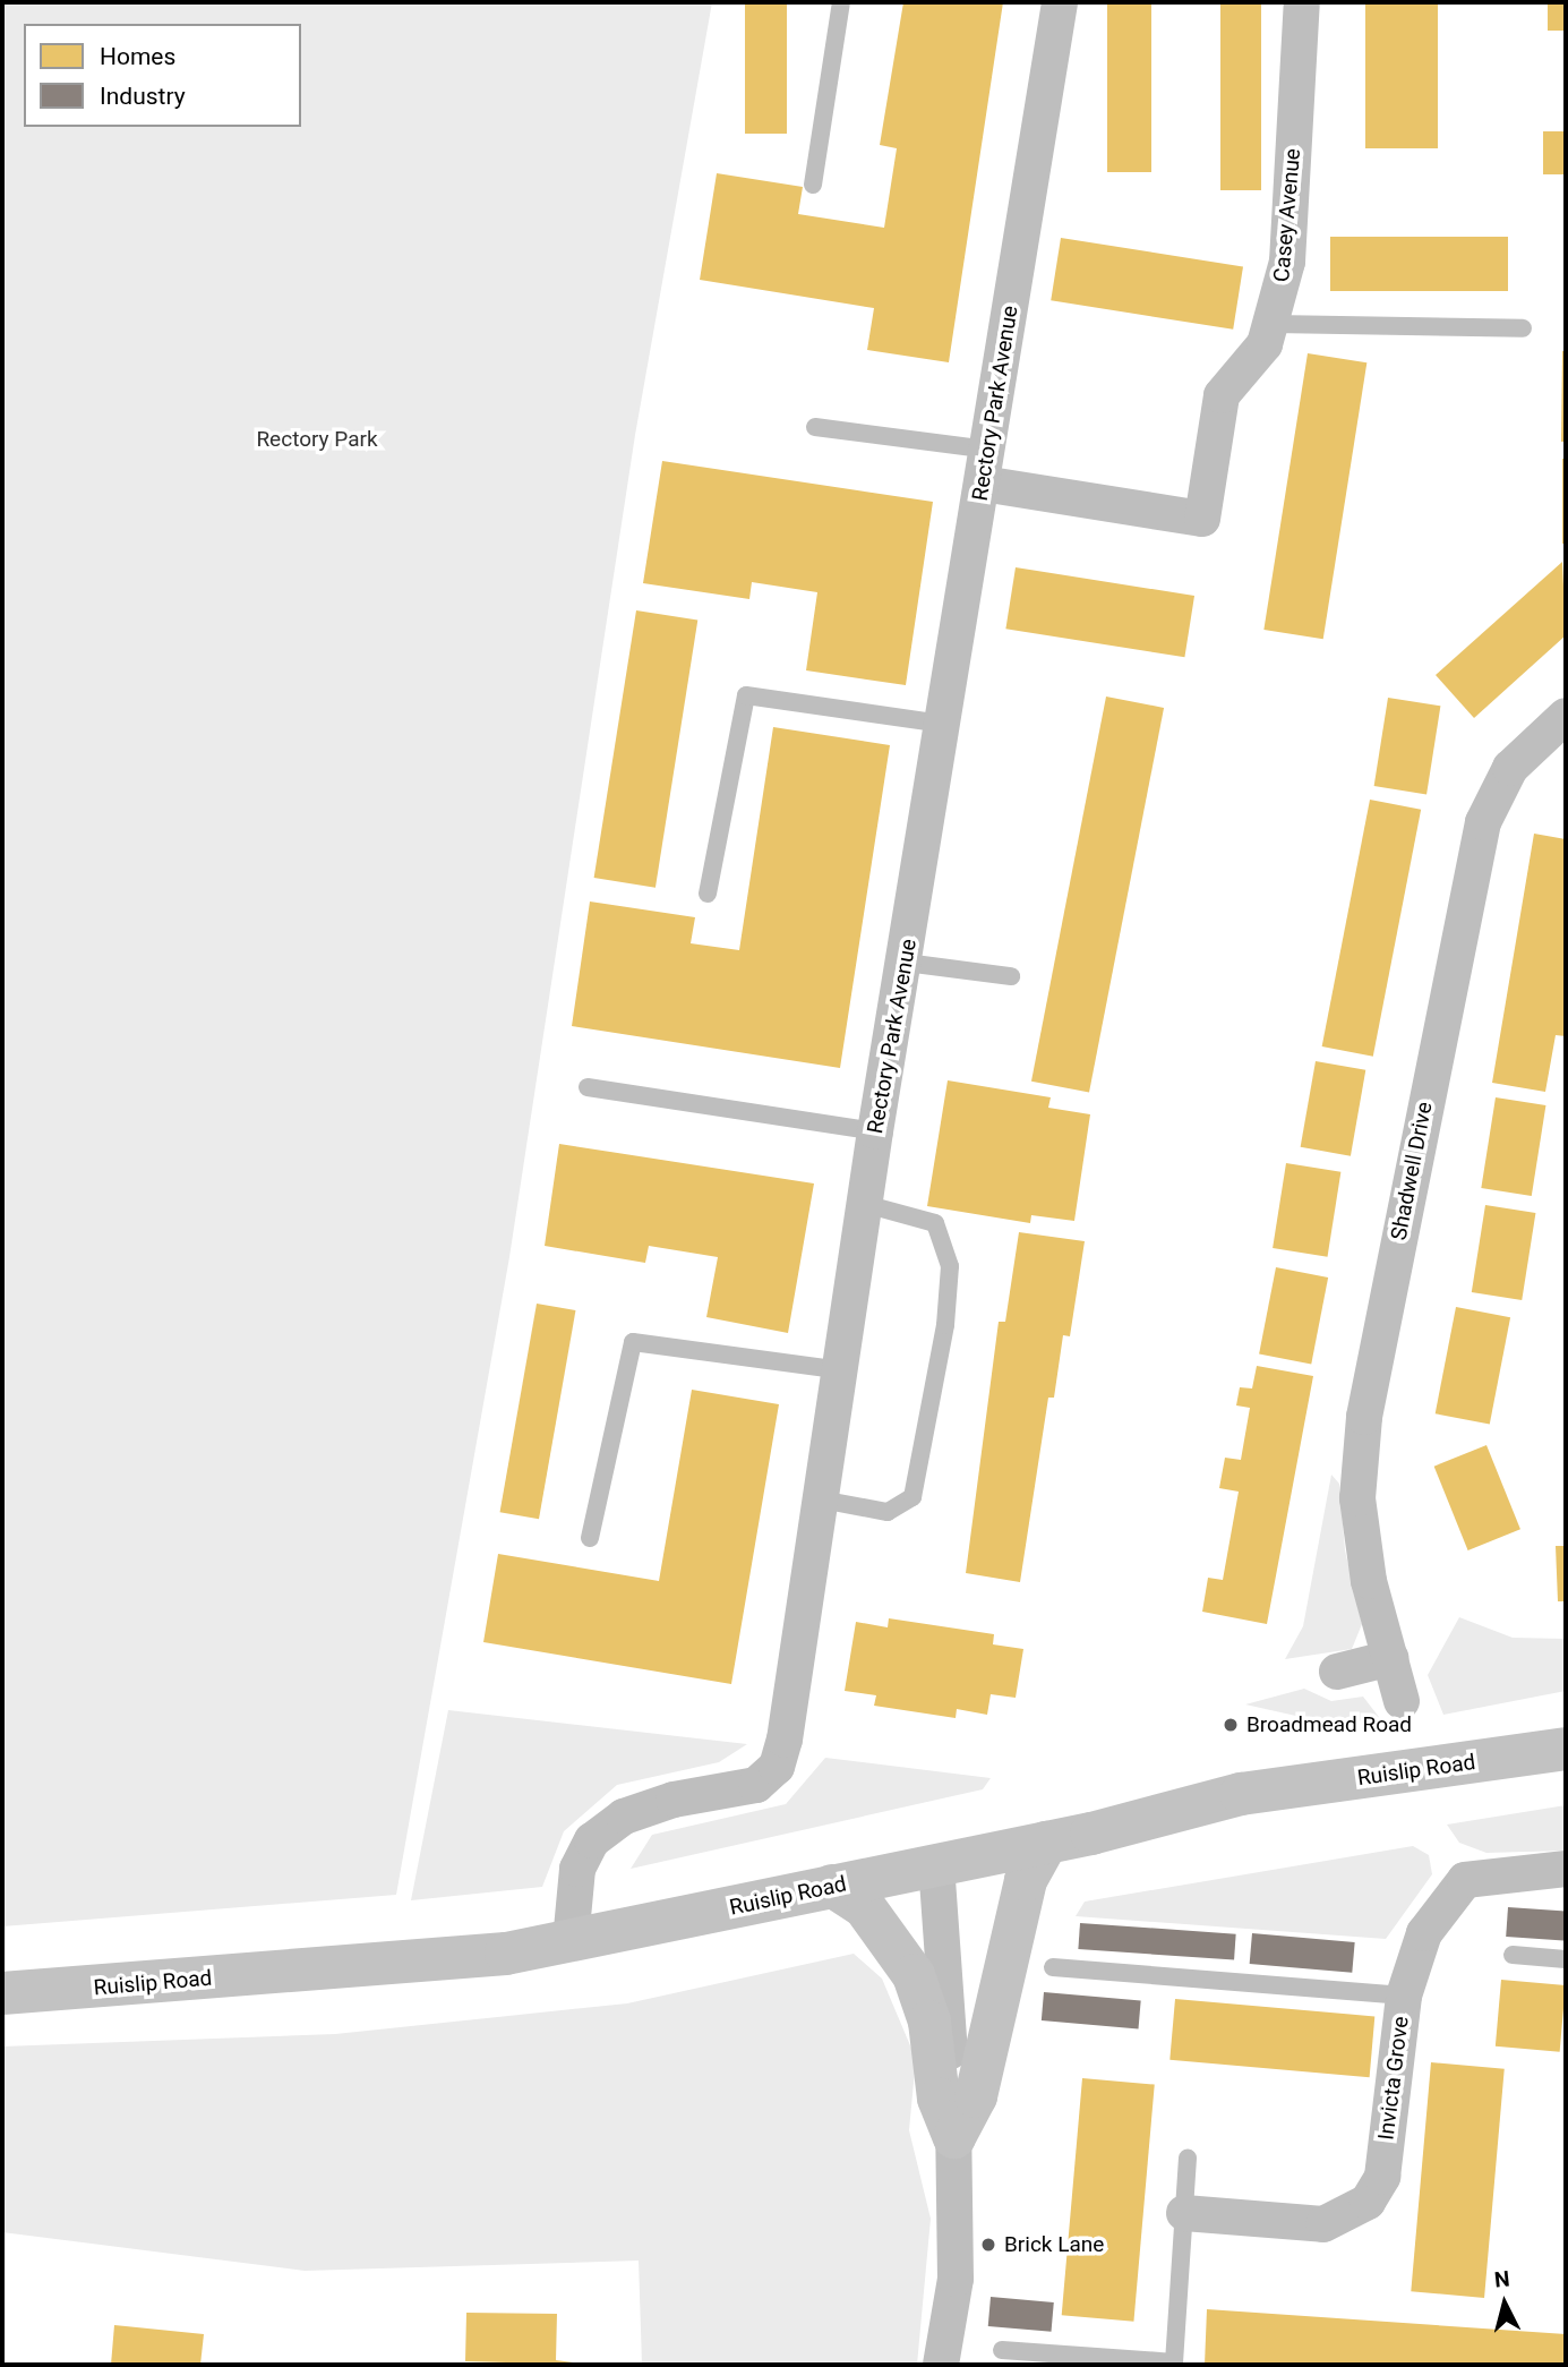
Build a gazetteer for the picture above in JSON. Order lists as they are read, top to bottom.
{
  "streets": {
    "main road": ["Ruislip Road"],
    "street": [
      "Casey Avenue",
      "Rectory Park Avenue",
      "Shadwell Drive",
      "Invicta Grove"
    ]
  },
  "crossings": [
    ["Casey Avenue", "Rectory Park Avenue"],
    ["Rectory Park Avenue", "Ruislip Road"]
  ],
  "parks": ["Rectory Park"],
  "places": ["Broadmead Road", "Brick Lane"],
  "legend": ["Homes", "Industry"],
  "north": "top"
}
